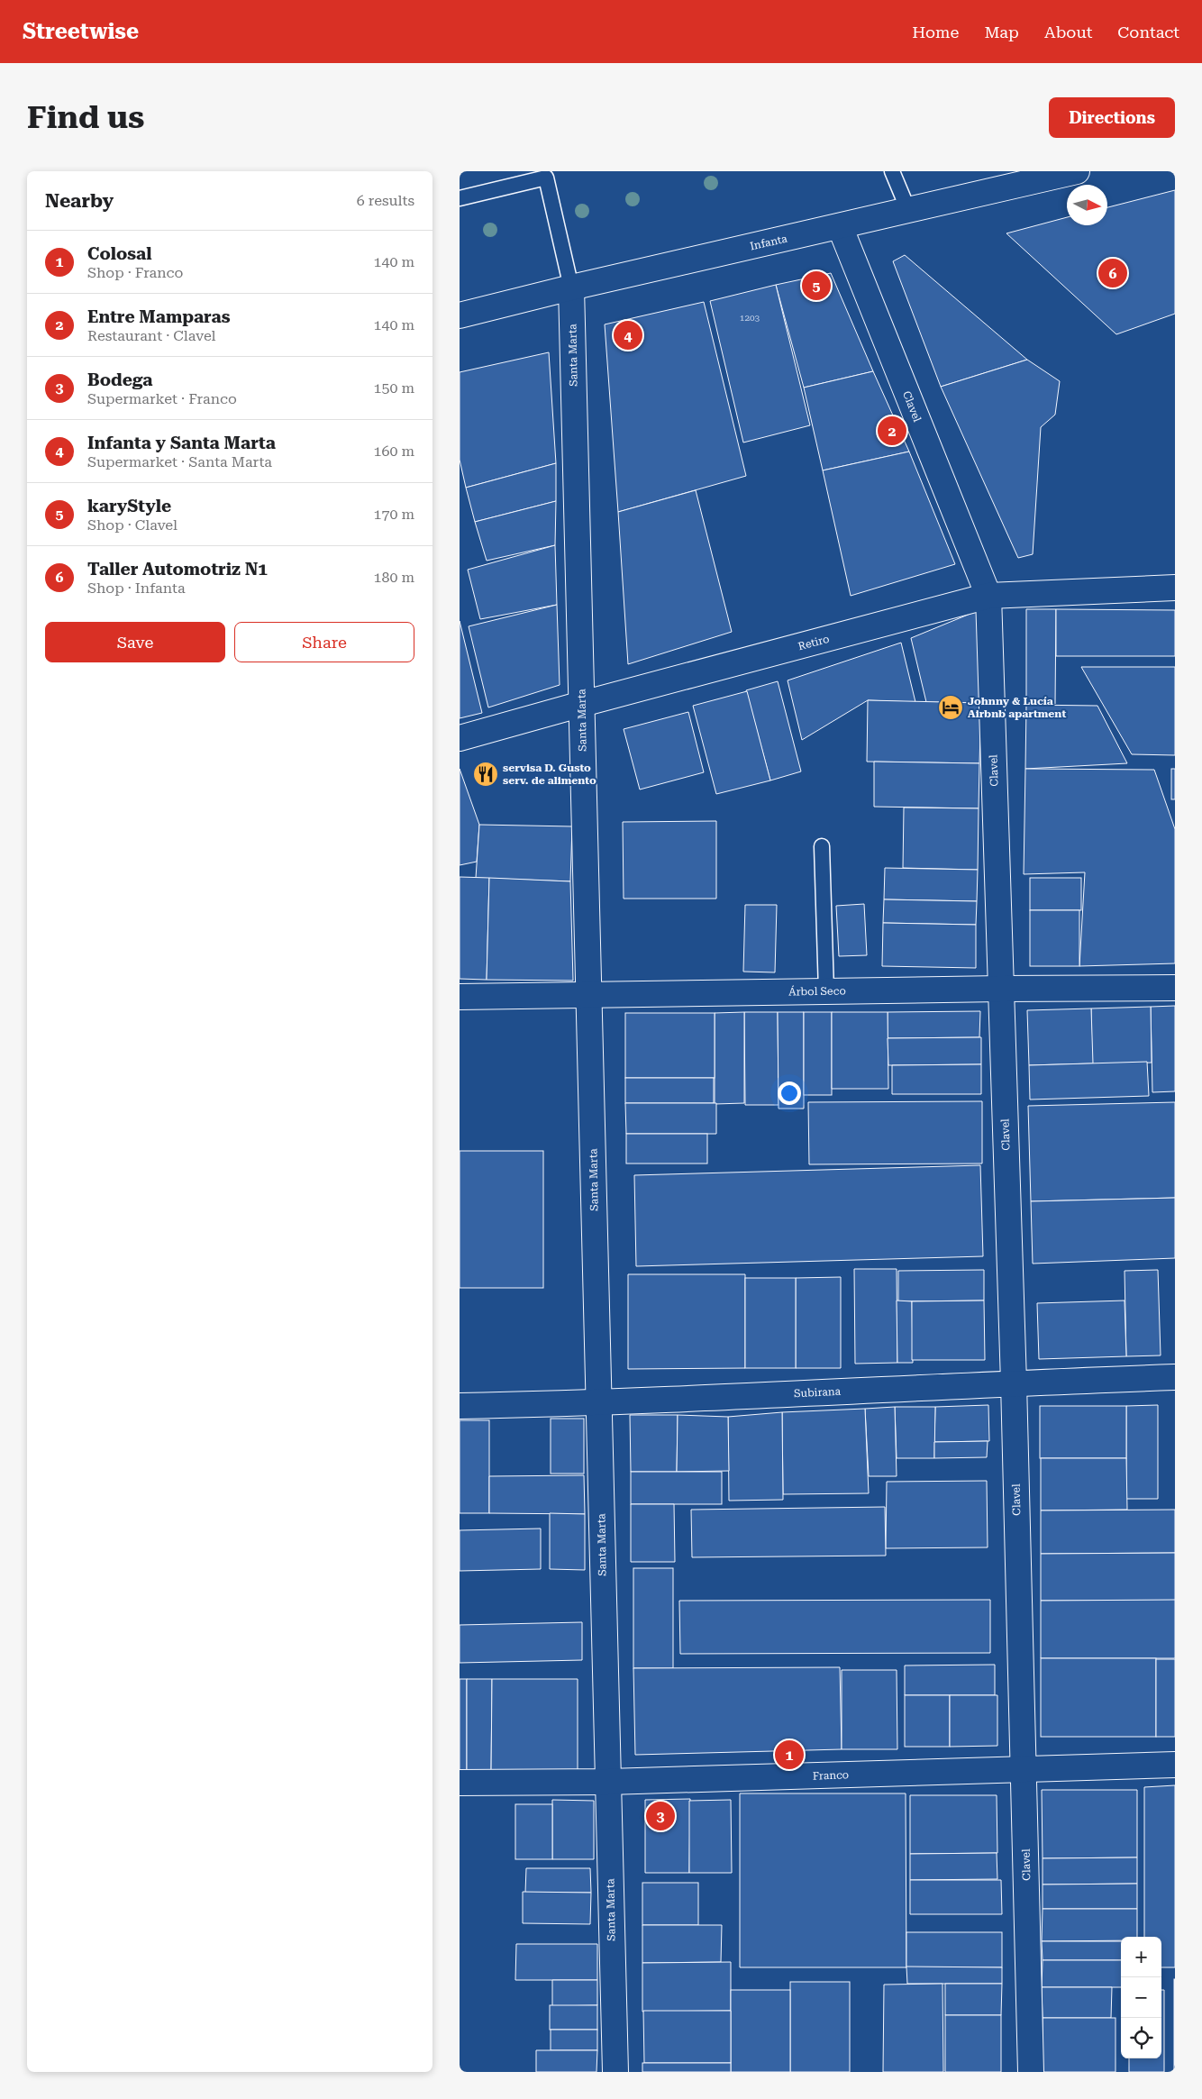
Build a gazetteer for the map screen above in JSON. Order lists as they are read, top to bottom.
{
  "streets": {
    "street": [
      "Infanta",
      "Santa Marta",
      "Clavel",
      "Retiro",
      "Árbol Seco",
      "Subirana",
      "Franco"
    ]
  },
  "crossings": [
    ["Infanta", "Santa Marta"],
    ["Infanta", "Clavel"],
    ["Santa Marta", "Retiro"],
    ["Santa Marta", "Árbol Seco"],
    ["Santa Marta", "Subirana"],
    ["Santa Marta", "Franco"],
    ["Clavel", "Retiro"],
    ["Clavel", "Árbol Seco"],
    ["Clavel", "Subirana"],
    ["Clavel", "Franco"]
  ],
  "places": {
    "hotel": ["Johnny & Lucía Airbnb apartment"],
    "restaurant": ["servisa D. Gusto serv. de alimento"]
  },
  "house_numbers": ["1203"],
  "north": "right",
  "page": {
    "header": "Streetwise",
    "nav": [
      "Home",
      "Map",
      "About",
      "Contact"
    ],
    "buttons": [
      "Directions",
      ["Save", "Share"]
    ],
    "title": "Find us",
    "heading": ["Nearby", "6 results"],
    "list": [
      {
        "mark": "1",
        "name": "Colosal",
        "note": "Shop · Franco",
        "value": "140 m"
      },
      {
        "mark": "2",
        "name": "Entre Mamparas",
        "note": "Restaurant · Clavel",
        "value": "140 m"
      },
      {
        "mark": "3",
        "name": "Bodega",
        "note": "Supermarket · Franco",
        "value": "150 m"
      },
      {
        "mark": "4",
        "name": "Infanta y Santa Marta",
        "note": "Supermarket · Santa Marta",
        "value": "160 m"
      },
      {
        "mark": "5",
        "name": "karyStyle",
        "note": "Shop · Clavel",
        "value": "170 m"
      },
      {
        "mark": "6",
        "name": "Taller Automotriz N1",
        "note": "Shop · Infanta",
        "value": "180 m"
      }
    ],
    "pins": [
      "6",
      "5",
      "4",
      "2",
      "1",
      "3"
    ],
    "map_buttons": ["+", "−"]
  }
}
